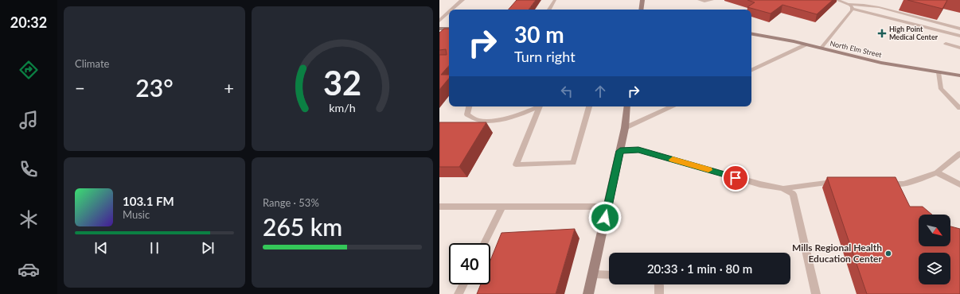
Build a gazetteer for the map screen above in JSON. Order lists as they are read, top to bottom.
{
  "streets": {
    "street": ["North Elm Street"]
  },
  "places": {
    "health": ["High Point Medical Center"],
    "other": ["Mills Regional Health Education Center"]
  },
  "north": "bottom right",
  "page": {
    "tabs": "20:32",
    "tile": [
      "Climate",
      ["Range · 53%", "265 km"]
    ],
    "turn": ["30 m", "Turn right"],
    "heat": ["−", "23°", "+"],
    "song": ["103.1 FM", "Music"],
    "limit": "40",
    "trip": "20:33 · 1 min · 80 m",
    "gauge": ["32", "km/h"]
  }
}
